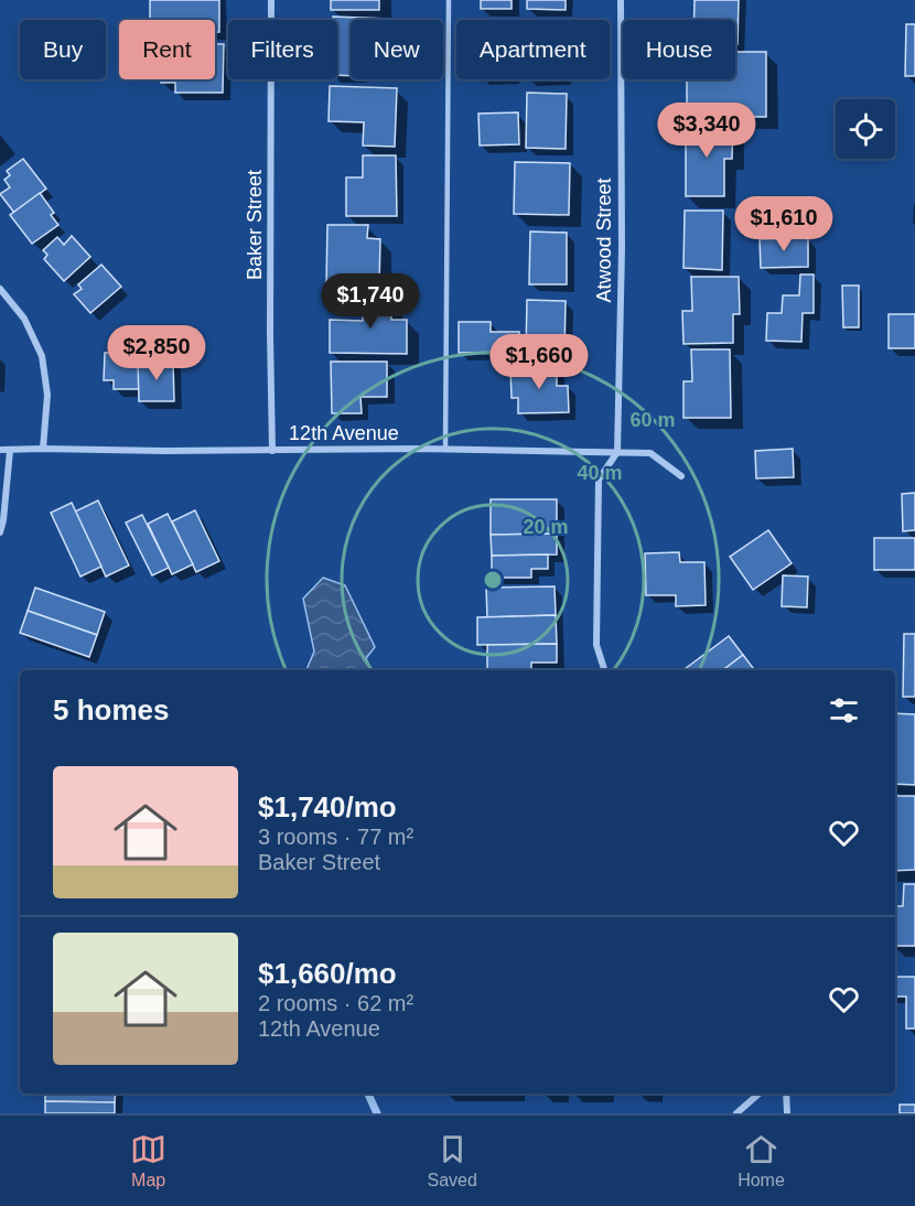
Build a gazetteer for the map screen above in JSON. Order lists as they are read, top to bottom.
{
  "streets": {
    "street": ["Baker Street", "Atwood Street", "12th Avenue"]
  },
  "crossings": [
    ["Baker Street", "12th Avenue"],
    ["Atwood Street", "12th Avenue"]
  ],
  "page": {
    "chip": [
      "Buy",
      "Rent",
      "Filters",
      "New",
      "Apartment",
      "House"
    ],
    "price": [
      "$3,340",
      "$1,610",
      "$1,740",
      "$2,850",
      "$1,660"
    ],
    "heading": "5 homes",
    "list": [
      {
        "name": "$1,740/mo",
        "note": "3 rooms · 77 m² · Baker Street"
      },
      {
        "name": "$1,660/mo",
        "note": "2 rooms · 62 m² · 12th Avenue"
      }
    ],
    "tabs": ["Map", "Saved", "Home"]
  },
  "rings": ["60 m", "40 m", "20 m"]
}
